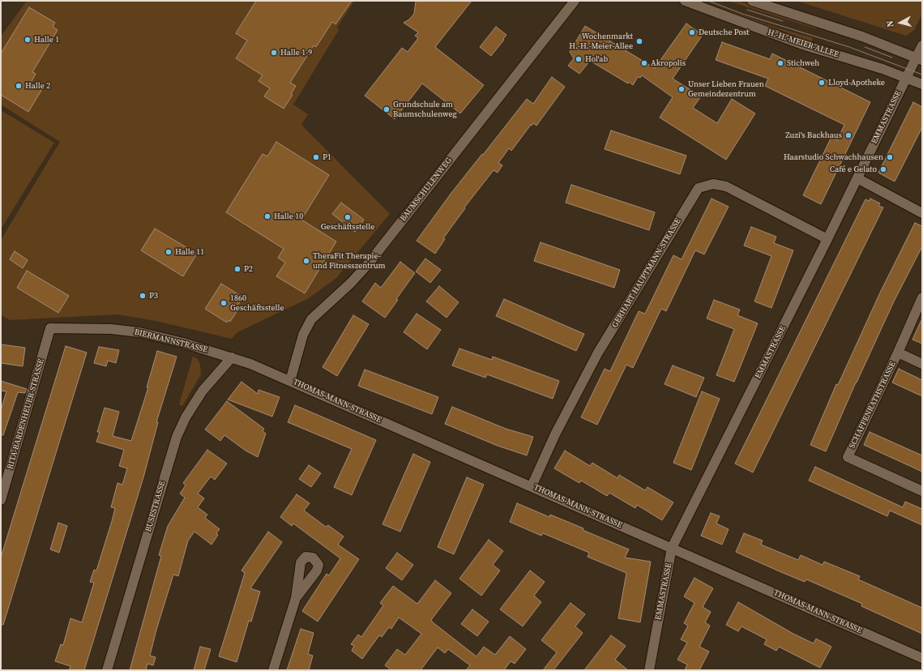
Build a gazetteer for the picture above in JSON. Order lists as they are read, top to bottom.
{
  "streets": {
    "street": [
      "H.-H.-MEIER-ALLEE",
      "EMMASTRASSE",
      "BAUMSCHULENWEG",
      "GERHART-HAUPTMANN-STRASSE",
      "BIERMANNSTRASSE",
      "THOMAS-MANN-STRASSE",
      "SCHAFFENRATHSTRASSE",
      "RITA-BARDENHEUER-STRASSE",
      "BUSESTRASSE"
    ]
  },
  "crossings": [
    ["H.-H.-MEIER-ALLEE", "EMMASTRASSE"],
    ["EMMASTRASSE", "GERHART-HAUPTMANN-STRASSE"],
    ["EMMASTRASSE", "THOMAS-MANN-STRASSE"],
    ["BAUMSCHULENWEG", "THOMAS-MANN-STRASSE"],
    ["GERHART-HAUPTMANN-STRASSE", "THOMAS-MANN-STRASSE"],
    ["BIERMANNSTRASSE", "THOMAS-MANN-STRASSE"],
    ["BIERMANNSTRASSE", "RITA-BARDENHEUER-STRASSE"],
    ["BIERMANNSTRASSE", "BUSESTRASSE"],
    ["THOMAS-MANN-STRASSE", "BUSESTRASSE"]
  ],
  "places": [
    "Deutsche Post",
    "Halle 1",
    "Wochenmarkt H.-H.-Meier-Allee",
    "Halle 1-9",
    "Hol'ab",
    "Akropolis",
    "Stichweh",
    "Lloyd-Apotheke",
    "Halle 2",
    "Unser Lieben Frauen Gemeindezentrum",
    "Grundschule am Baumschulenweg",
    "Zuzi's Backhaus",
    "P1",
    "Haarstudio Schwachhausen",
    "Café e Gelato",
    "Halle 10",
    "Geschäftsstelle",
    "Halle 11",
    "TheraFit Therapie- und Fitnesszentrum",
    "P2",
    "P3",
    "1860 Geschäftsstelle"
  ],
  "north": "left"
}
